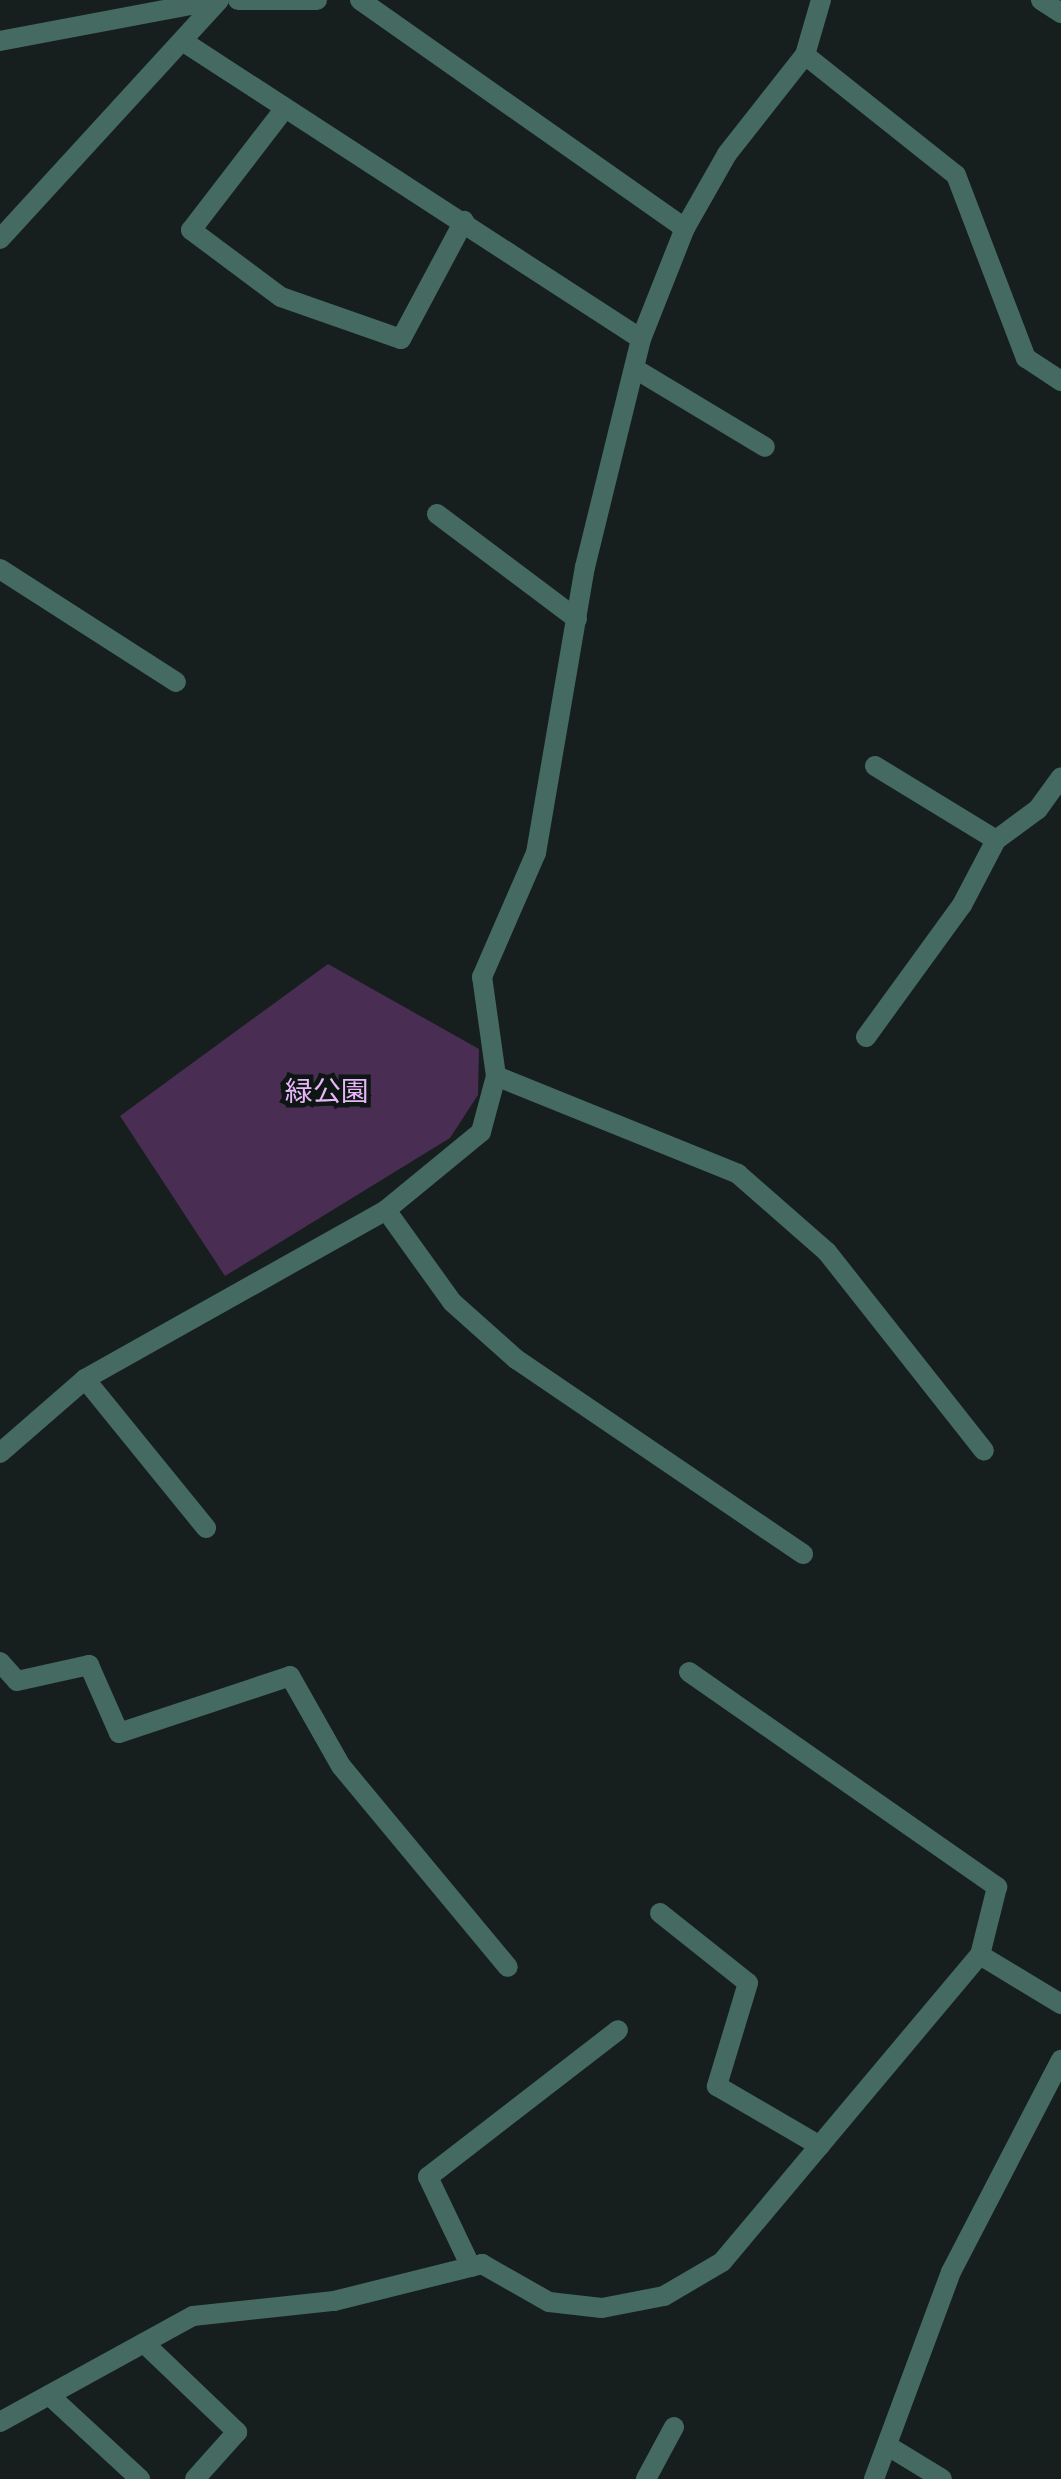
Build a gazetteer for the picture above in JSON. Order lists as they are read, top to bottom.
{
  "parks": ["緑公園"]
}
